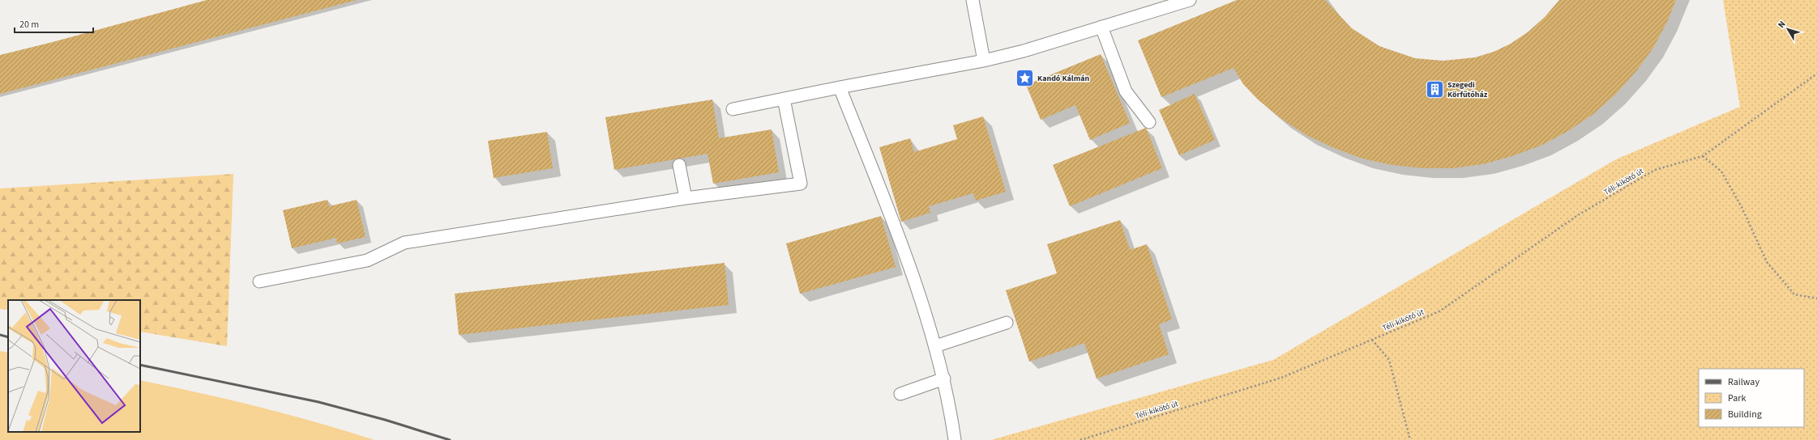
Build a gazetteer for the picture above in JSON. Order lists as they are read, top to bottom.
{
  "streets": {
    "path": ["Téli-kikötő út"]
  },
  "places": {
    "place": ["Kandó Kálmán"],
    "building": ["Szegedi Körfűtőház"]
  },
  "legend": ["Railway", "Park", "Building"],
  "scale_bar": "20 m",
  "north": "top left"
}
